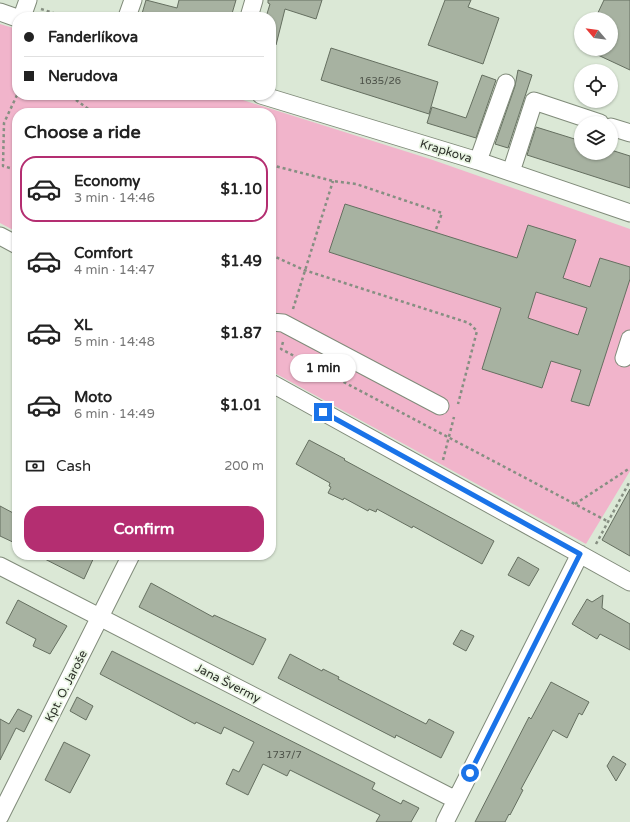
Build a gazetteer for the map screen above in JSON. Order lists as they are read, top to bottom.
{
  "streets": {
    "street": ["Krapkova", "Jana Švermy", "Kpt. O. Jaroše"]
  },
  "crossings": [
    ["Jana Švermy", "Kpt. O. Jaroše"]
  ],
  "house_numbers": ["1635/26", "1737/7"],
  "north": "top left",
  "page": {
    "banner": ["Fanderlíkova", "Nerudova"],
    "heading": "Choose a ride",
    "list": [
      {
        "name": "Economy",
        "note": "3 min · 14:46",
        "value": "$1.10"
      },
      {
        "name": "Comfort",
        "note": "4 min · 14:47",
        "value": "$1.49"
      },
      {
        "name": "XL",
        "note": "5 min · 14:48",
        "value": "$1.87"
      },
      {
        "name": "Moto",
        "note": "6 min · 14:49",
        "value": "$1.01"
      }
    ],
    "bubble": "1 min",
    "pay": ["Cash", "200 m"],
    "buttons": "Confirm"
  }
}
